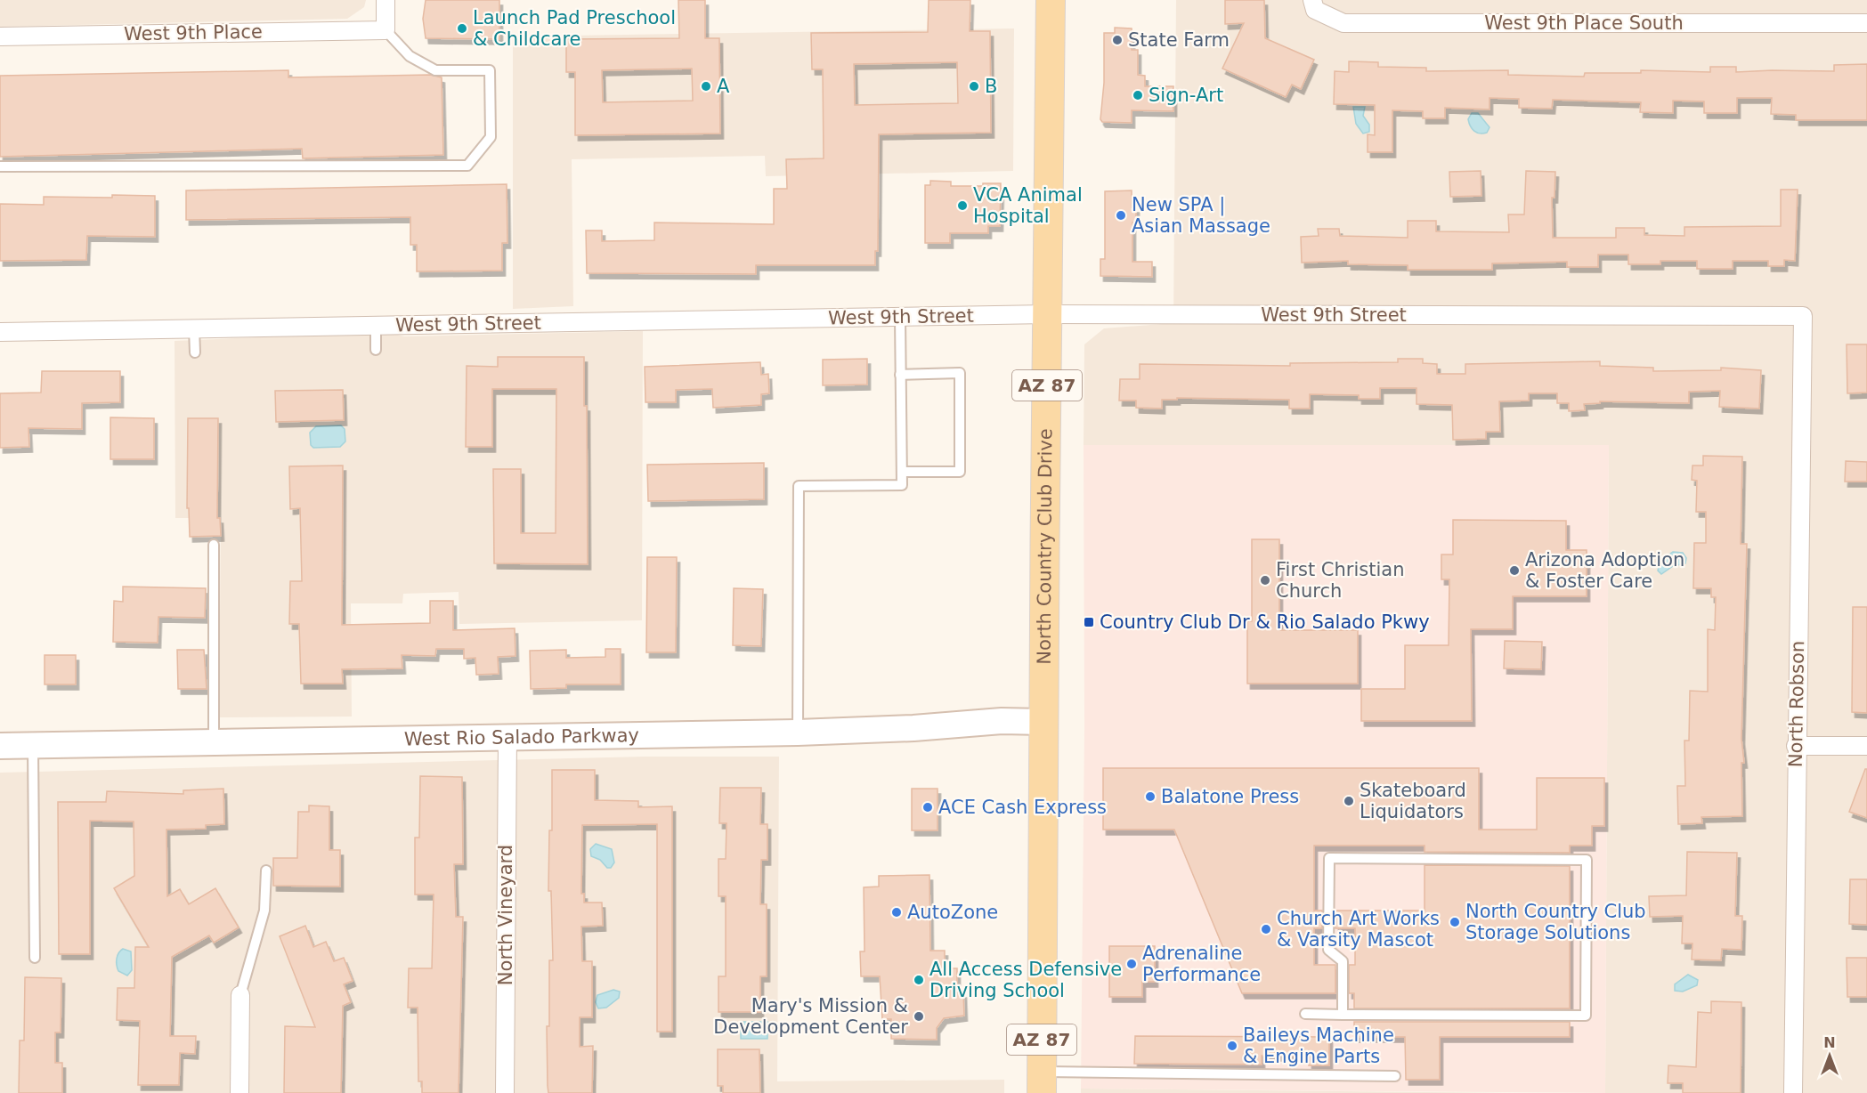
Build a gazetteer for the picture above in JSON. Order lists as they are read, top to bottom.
{
  "streets": {
    "main road": ["AZ 87", "North Country Club Drive", "West Rio Salado Parkway"],
    "street": [
      "West 9th Place South",
      "West 9th Place",
      "West 9th Street",
      "North Robson",
      "North Vineyard"
    ]
  },
  "crossings": [
    ["West 9th Street", "North Country Club Drive"],
    ["West 9th Street", "North Robson"],
    ["North Country Club Drive", "West Rio Salado Parkway"],
    ["West Rio Salado Parkway", "North Vineyard"]
  ],
  "places": {
    "other": [
      "Launch Pad Preschool & Childcare",
      "State Farm",
      "A",
      "B",
      "Sign-Art",
      "VCA Animal Hospital",
      "New SPA | Asian Massage",
      "Arizona Adoption & Foster Care",
      "First Christian Church",
      "Balatone Press",
      "Skateboard Liquidators",
      "ACE Cash Express",
      "AutoZone",
      "North Country Club Storage Solutions",
      "Church Art Works & Varsity Mascot",
      "Adrenaline Performance",
      "All Access Defensive Driving School",
      "Mary's Mission & Development Center",
      "Baileys Machine & Engine Parts"
    ],
    "transit": ["Country Club Dr & Rio Salado Pkwy"]
  },
  "north": "top"
}
